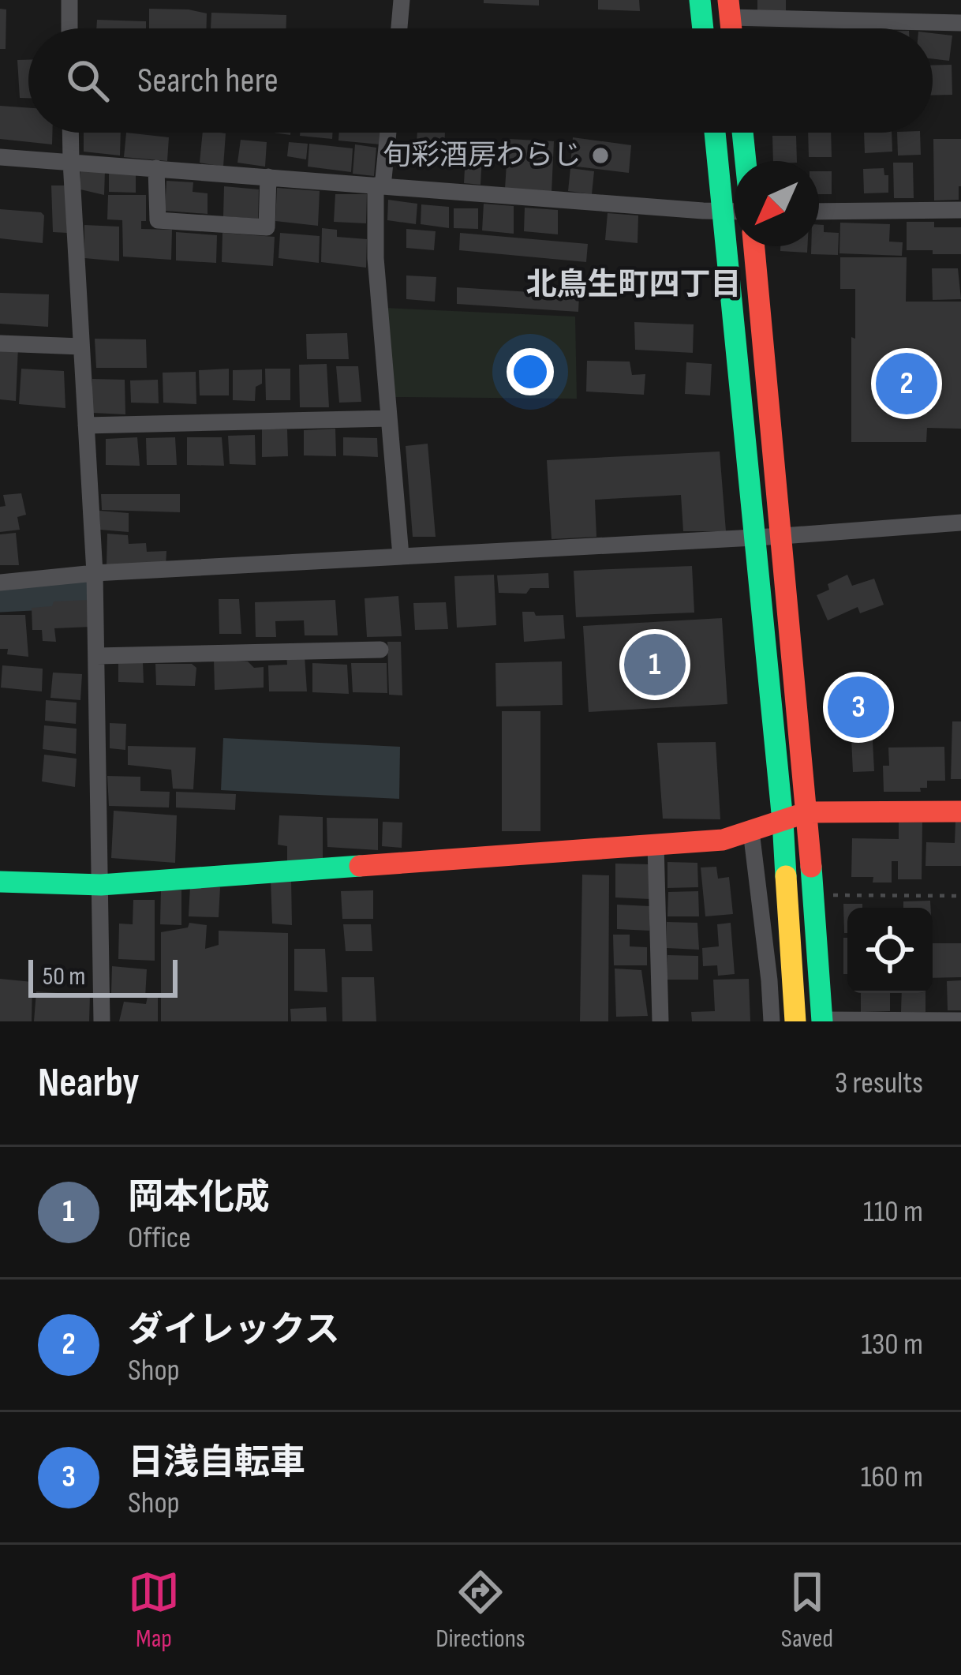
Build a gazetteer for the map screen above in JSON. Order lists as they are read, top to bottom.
{
  "districts": ["北鳥生町四丁目"],
  "places": ["旬彩酒房わらじ"],
  "scale_bar": "50 m",
  "north": "bottom left",
  "page": {
    "search": "Search here",
    "pins": ["2", "1", "3"],
    "scale": "50 m",
    "heading": ["Nearby", "3 results"],
    "list": [
      {
        "mark": "1",
        "name": "岡本化成",
        "note": "Office",
        "value": "110 m"
      },
      {
        "mark": "2",
        "name": "ダイレックス",
        "note": "Shop",
        "value": "130 m"
      },
      {
        "mark": "3",
        "name": "日浅自転車",
        "note": "Shop",
        "value": "160 m"
      }
    ],
    "nav": ["Map", "Directions", "Saved"]
  }
}
